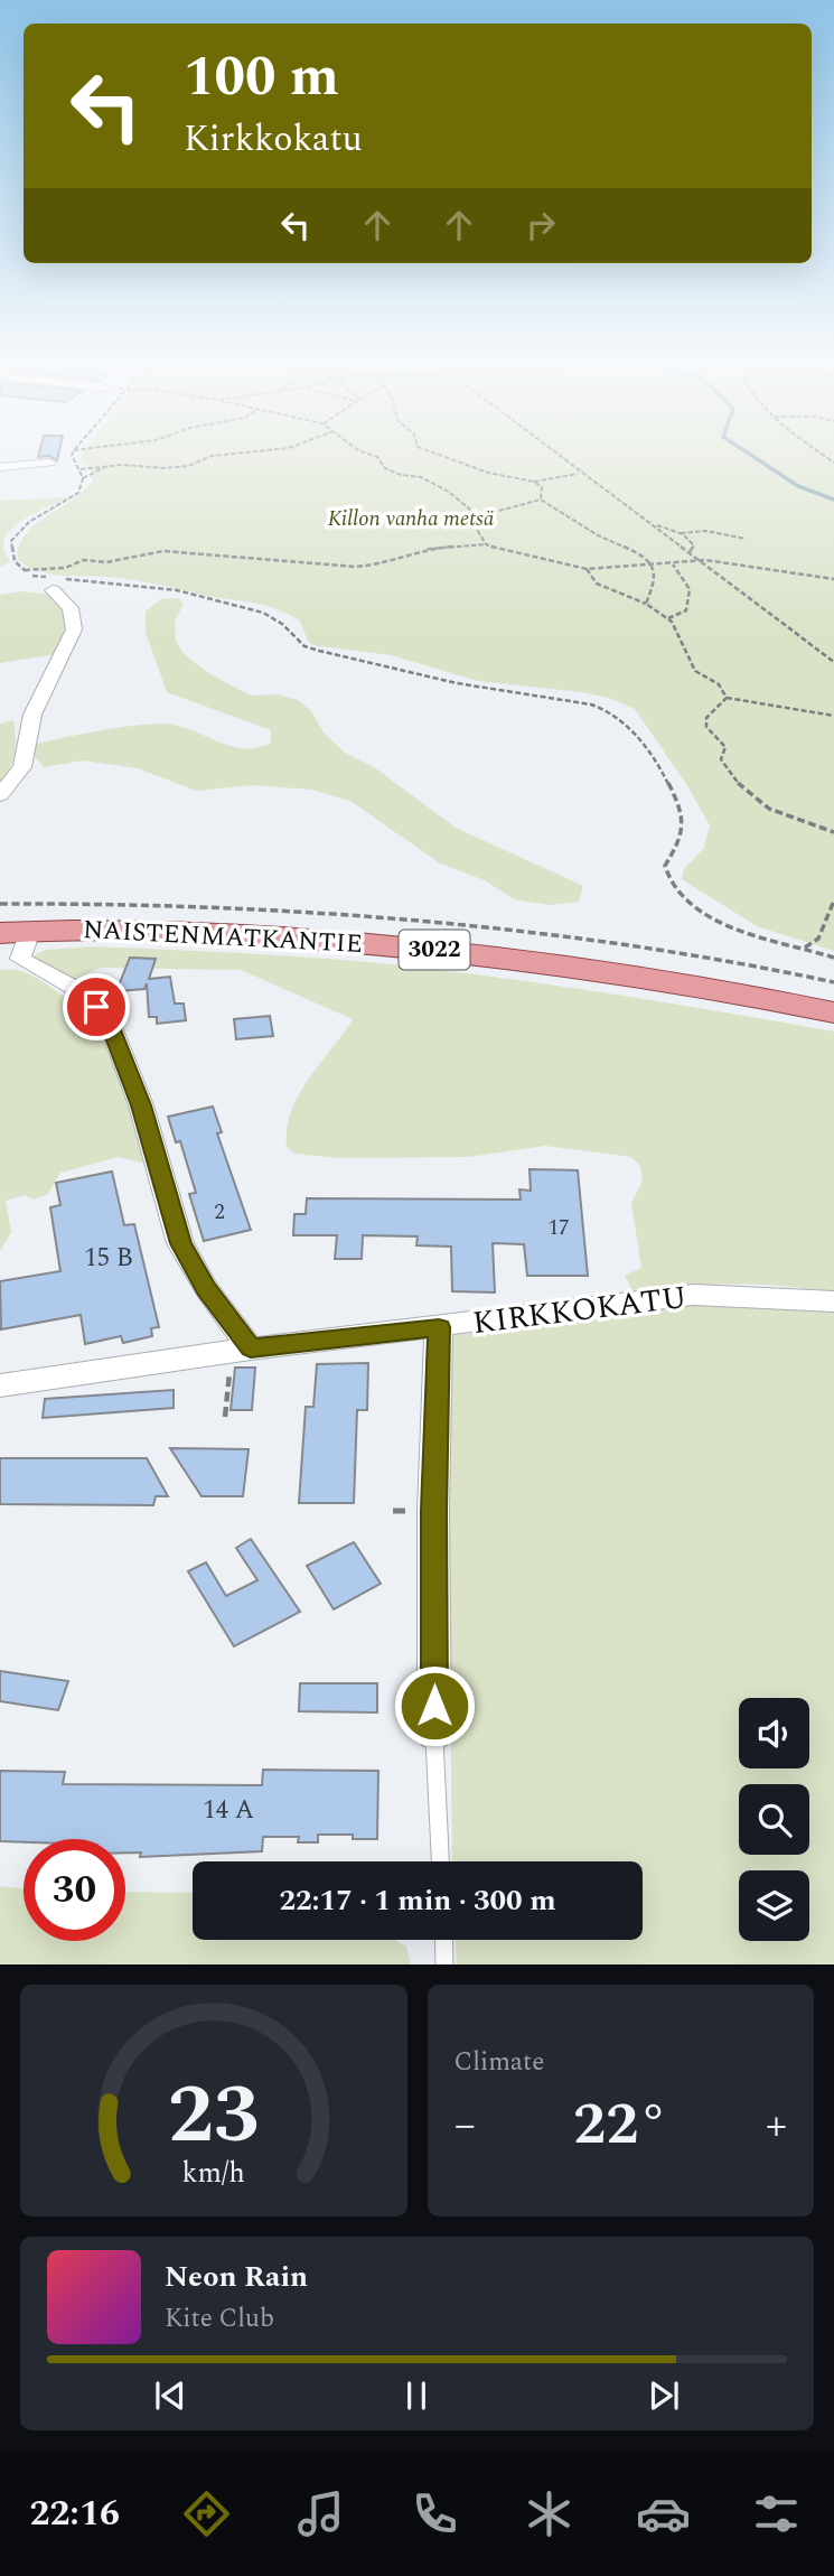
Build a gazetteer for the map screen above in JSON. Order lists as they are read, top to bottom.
{
  "streets": {
    "main road": ["NAISTENMATKANTIE", "3022"],
    "street": ["KIRKKOKATU"]
  },
  "parks": ["Killon vanha metsä"],
  "house_numbers": [
    "2",
    "17",
    "15 B",
    "14 A"
  ],
  "page": {
    "turn": ["100 m", "Kirkkokatu"],
    "limit": "30",
    "trip": "22:17 · 1 min · 300 m",
    "tile": "Climate",
    "heat": ["−", "22°", "+"],
    "song": ["Neon Rain", "Kite Club"],
    "tabs": "22:16",
    "gauge": ["23", "km/h"]
  }
}
